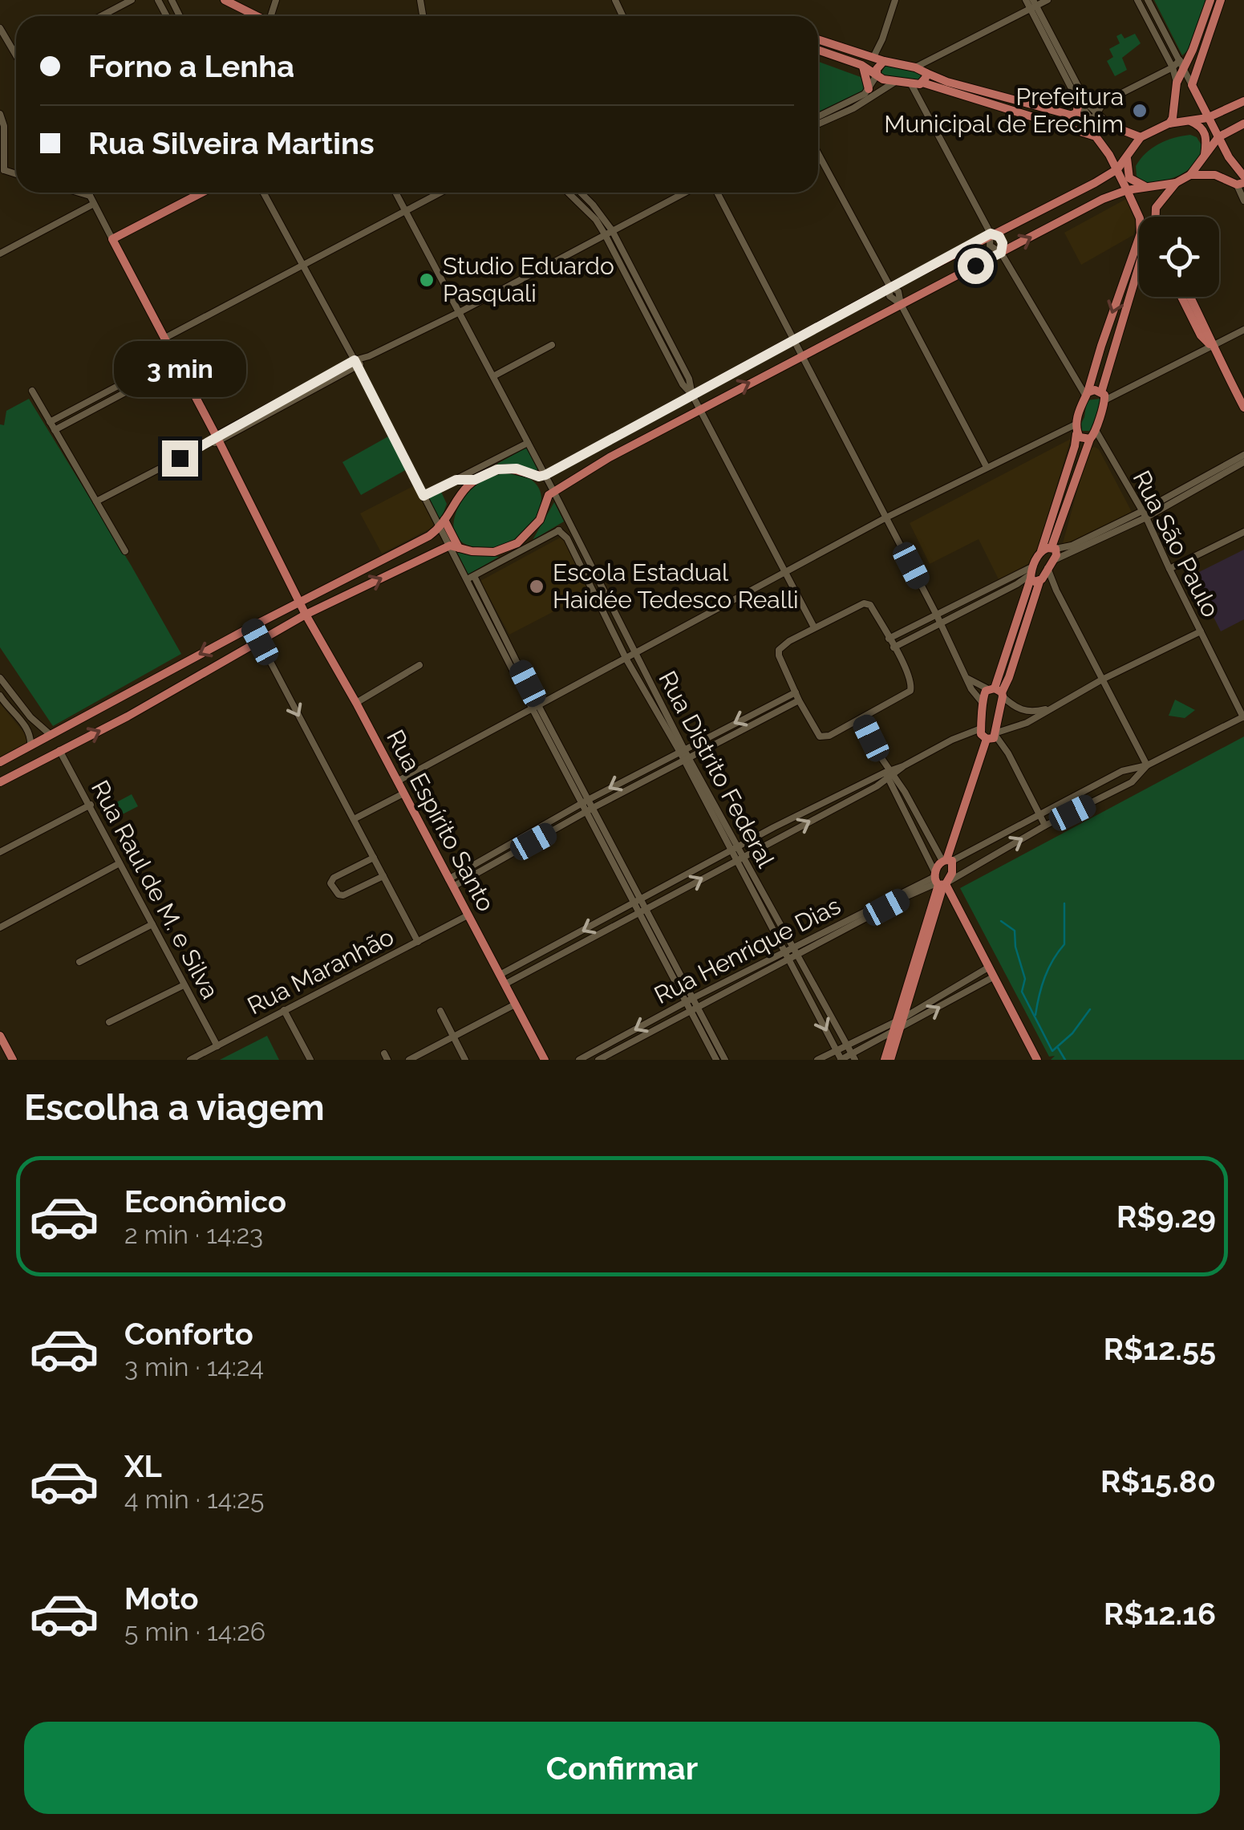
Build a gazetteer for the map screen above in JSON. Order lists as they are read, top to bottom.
{
  "streets": {
    "main road": ["Rua Espírito Santo"],
    "street": [
      "Rua São Paulo",
      "Rua Distrito Federal",
      "Rua Raul de M. e Silva",
      "Rua Henrique Dias",
      "Rua Maranhão"
    ]
  },
  "crossings": [
    ["Rua São Paulo", "Rua Henrique Dias"],
    ["Rua Distrito Federal", "Rua Henrique Dias"],
    ["Rua Espírito Santo", "Rua Maranhão"],
    ["Rua Raul de M. e Silva", "Rua Maranhão"]
  ],
  "places": ["Prefeitura Municipal de Erechim", "Studio Eduardo Pasquali", "Escola Estadual Haidée Tedesco Realli"],
  "page": {
    "banner": ["Forno a Lenha", "Rua Silveira Martins"],
    "bubble": "3 min",
    "heading": "Escolha a viagem",
    "list": [
      {
        "name": "Econômico",
        "note": "2 min · 14:23",
        "value": "R$9.29"
      },
      {
        "name": "Conforto",
        "note": "3 min · 14:24",
        "value": "R$12.55"
      },
      {
        "name": "XL",
        "note": "4 min · 14:25",
        "value": "R$15.80"
      },
      {
        "name": "Moto",
        "note": "5 min · 14:26",
        "value": "R$12.16"
      }
    ],
    "buttons": "Confirmar"
  }
}
